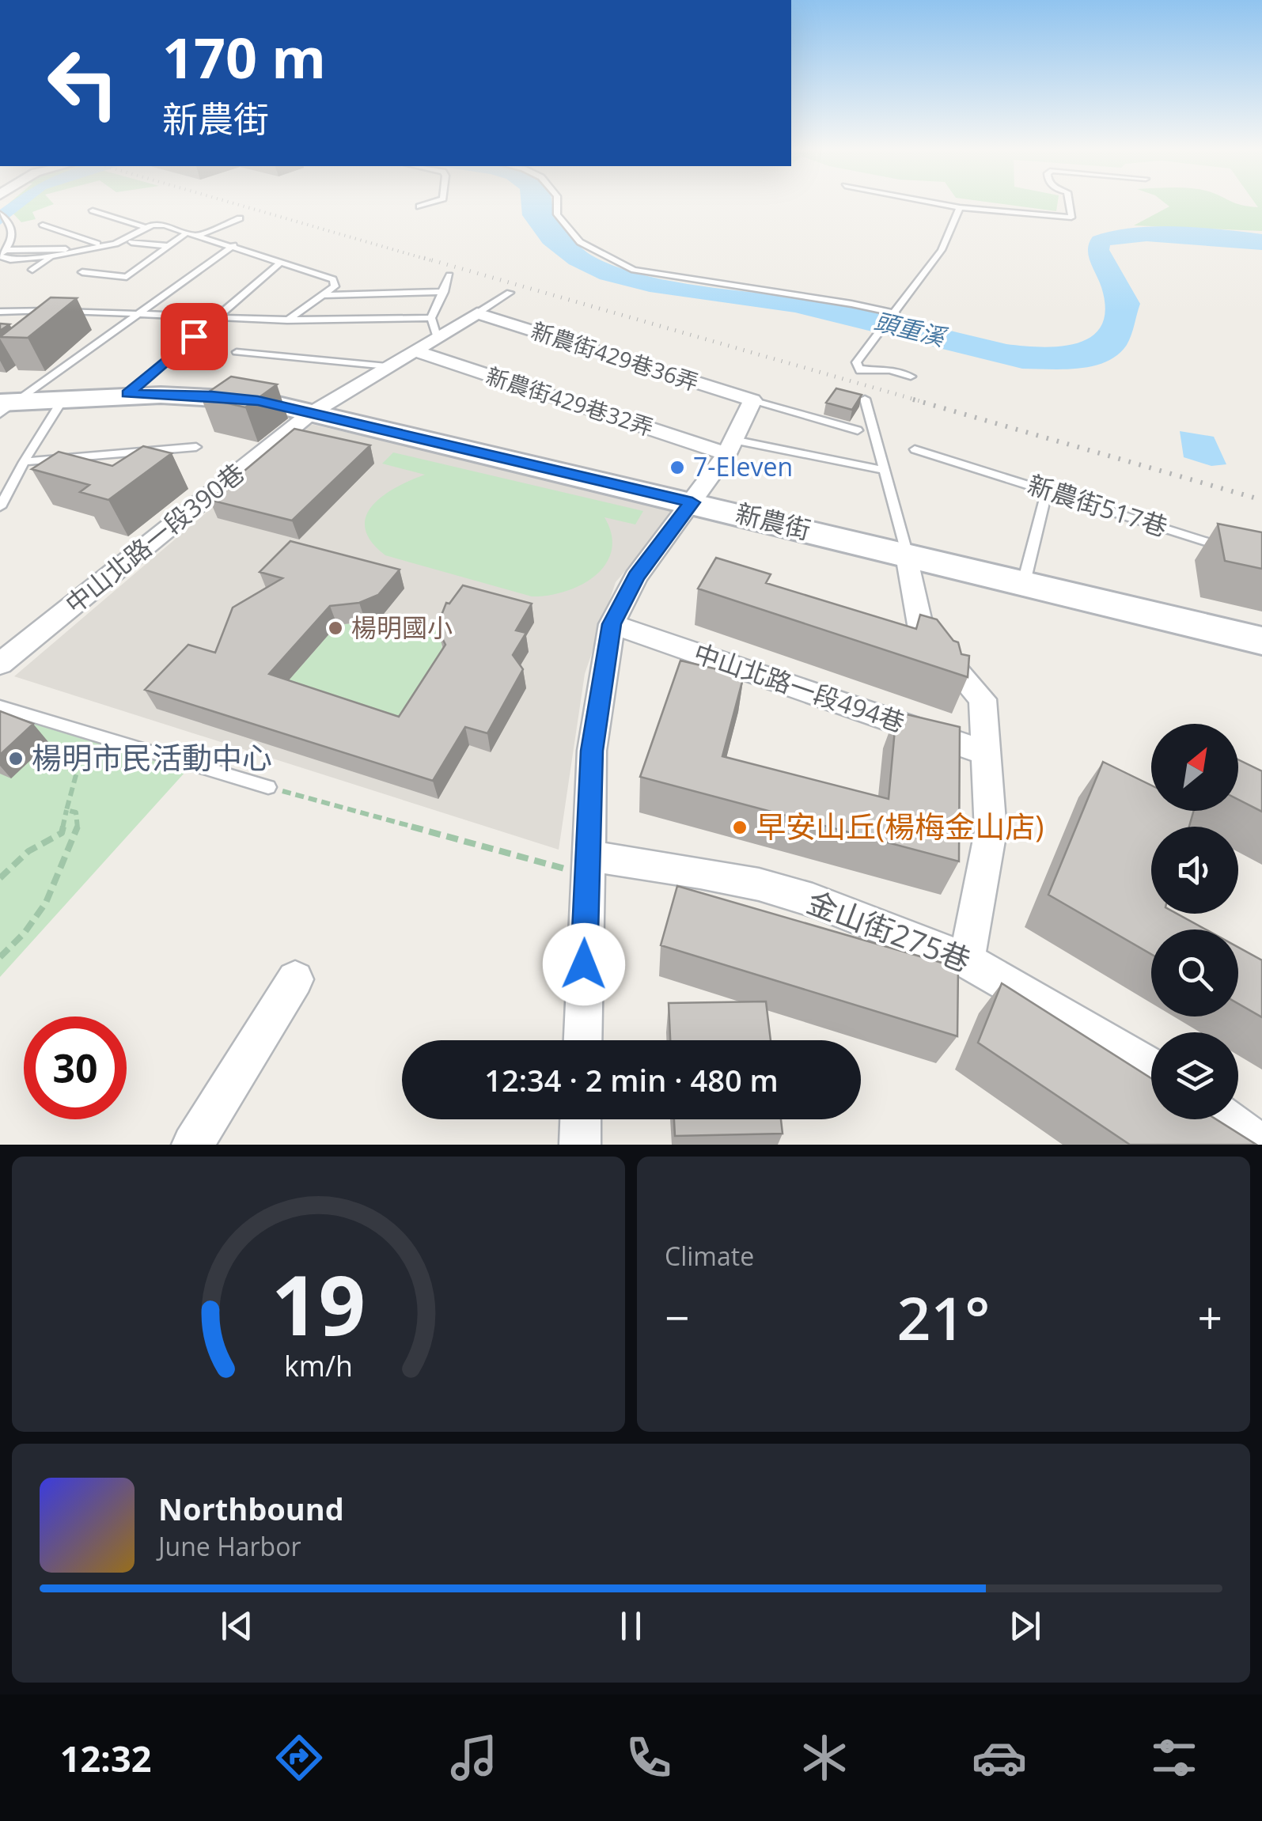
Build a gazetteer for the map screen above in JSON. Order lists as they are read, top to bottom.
{
  "streets": {
    "street": [
      "新農街429巷36弄",
      "新農街429巷32弄",
      "新農街",
      "中山北路一段390巷",
      "中山北路一段494巷",
      "金山街275巷"
    ],
    "lane": ["新農街517巷"]
  },
  "crossings": [
    ["新農街429巷36弄", "中山北路一段390巷"],
    ["新農街429巷32弄", "中山北路一段390巷"],
    ["新農街", "中山北路一段390巷"]
  ],
  "water": ["頭重溪"],
  "places": [
    "7-Eleven",
    "楊明國小",
    "楊明市民活動中心",
    "早安山丘(楊梅金山店)"
  ],
  "north": "top right",
  "page": {
    "turn": ["170 m", "新農街"],
    "limit": "30",
    "trip": "12:34 · 2 min · 480 m",
    "tile": "Climate",
    "heat": ["−", "21°", "+"],
    "song": ["Northbound", "June Harbor"],
    "tabs": "12:32",
    "gauge": ["19", "km/h"]
  }
}
